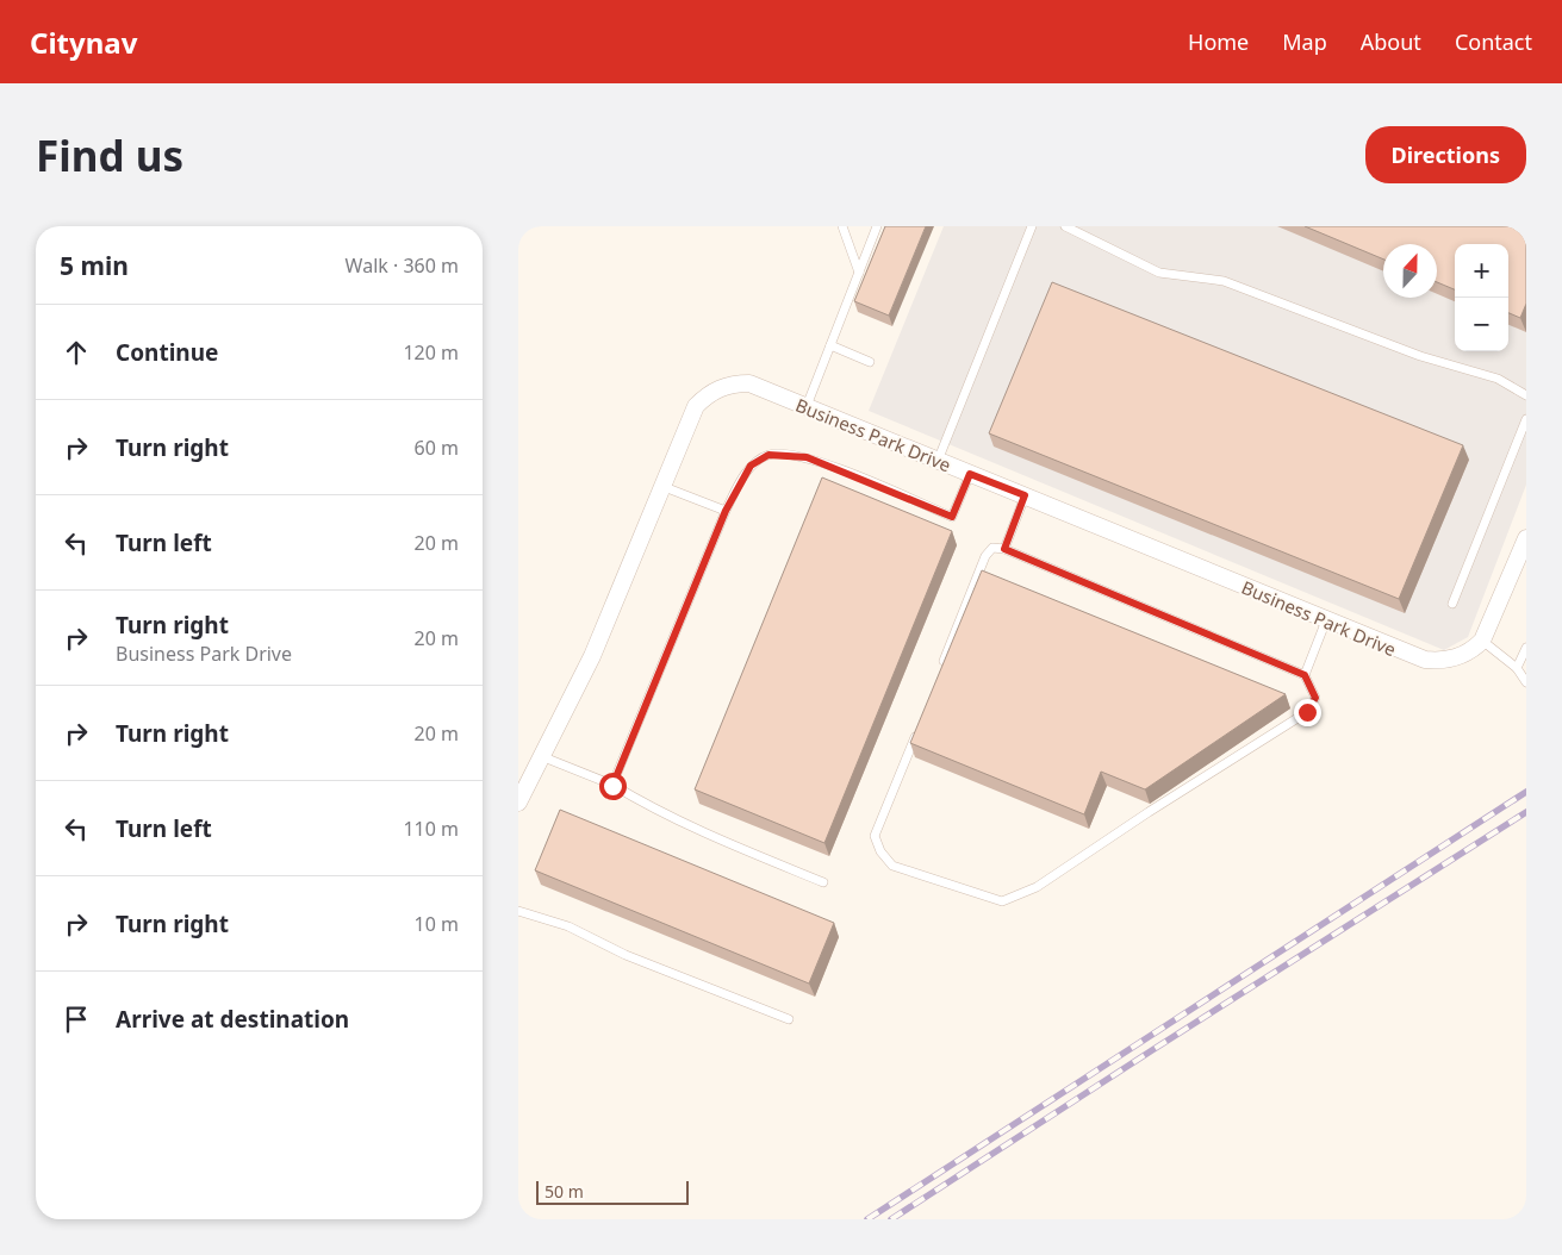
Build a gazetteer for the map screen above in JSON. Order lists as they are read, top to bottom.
{
  "streets": {
    "street": ["Business Park Drive"]
  },
  "scale_bar": "50 m",
  "north": "top",
  "page": {
    "header": "Citynav",
    "nav": [
      "Home",
      "Map",
      "About",
      "Contact"
    ],
    "buttons": "Directions",
    "title": "Find us",
    "heading": ["5 min", "Walk · 360 m"],
    "map_buttons": ["+", "−"],
    "list": [
      ["Continue", "120 m"],
      ["Turn right", "60 m"],
      ["Turn left", "20 m"],
      ["Turn right", "Business Park Drive", "20 m"],
      ["Turn right", "20 m"],
      ["Turn left", "110 m"],
      ["Turn right", "10 m"],
      "Arrive at destination"
    ],
    "scale": "50 m"
  }
}
